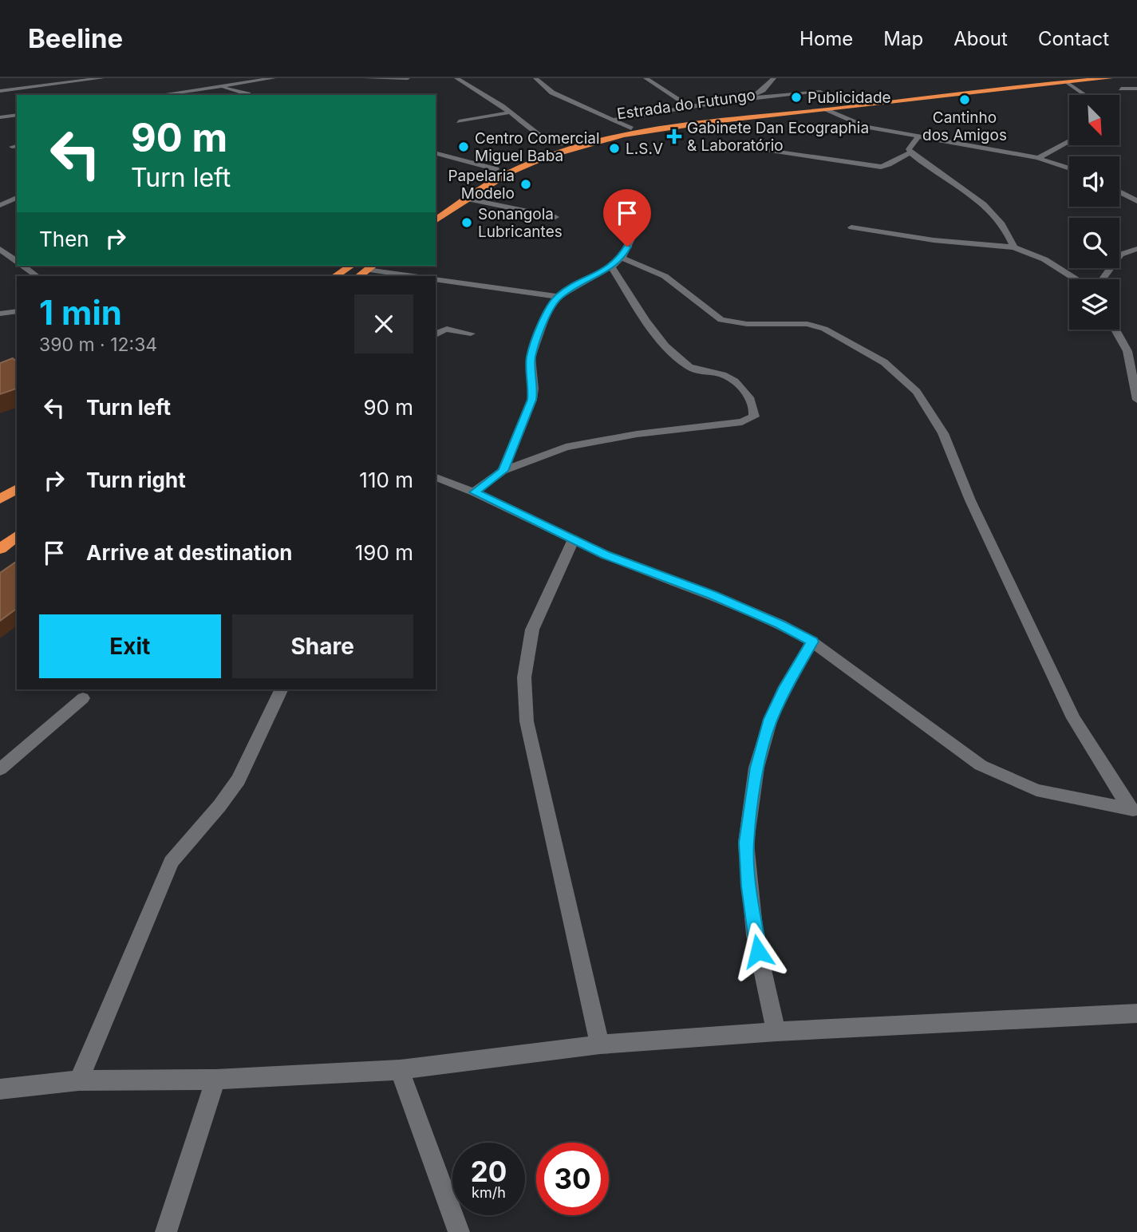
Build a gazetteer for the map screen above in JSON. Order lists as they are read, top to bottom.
{
  "streets": {
    "highway": ["Estrada do Futungo"]
  },
  "places": {
    "other": [
      "Publicidade",
      "Cantinho dos Amigos",
      "Centro Comercial Miguel Baba",
      "L.S.V",
      "Papelaria Modelo",
      "Sonangola Lubricantes"
    ],
    "health": ["Gabinete Dan Ecographia & Laboratório"]
  },
  "north": "bottom right",
  "page": {
    "header": "Beeline",
    "nav": [
      "Home",
      "Map",
      "About",
      "Contact"
    ],
    "turn": ["90 m", "Turn left"],
    "then": "Then",
    "heading": ["1 min", "390 m · 12:34"],
    "list": [
      {
        "name": "Turn left",
        "value": "90 m"
      },
      {
        "name": "Turn right",
        "value": "110 m"
      },
      {
        "name": "Arrive at destination",
        "value": "190 m"
      }
    ],
    "buttons": ["Exit", "Share"],
    "speed": "20 km/h",
    "limit": "30"
  }
}
